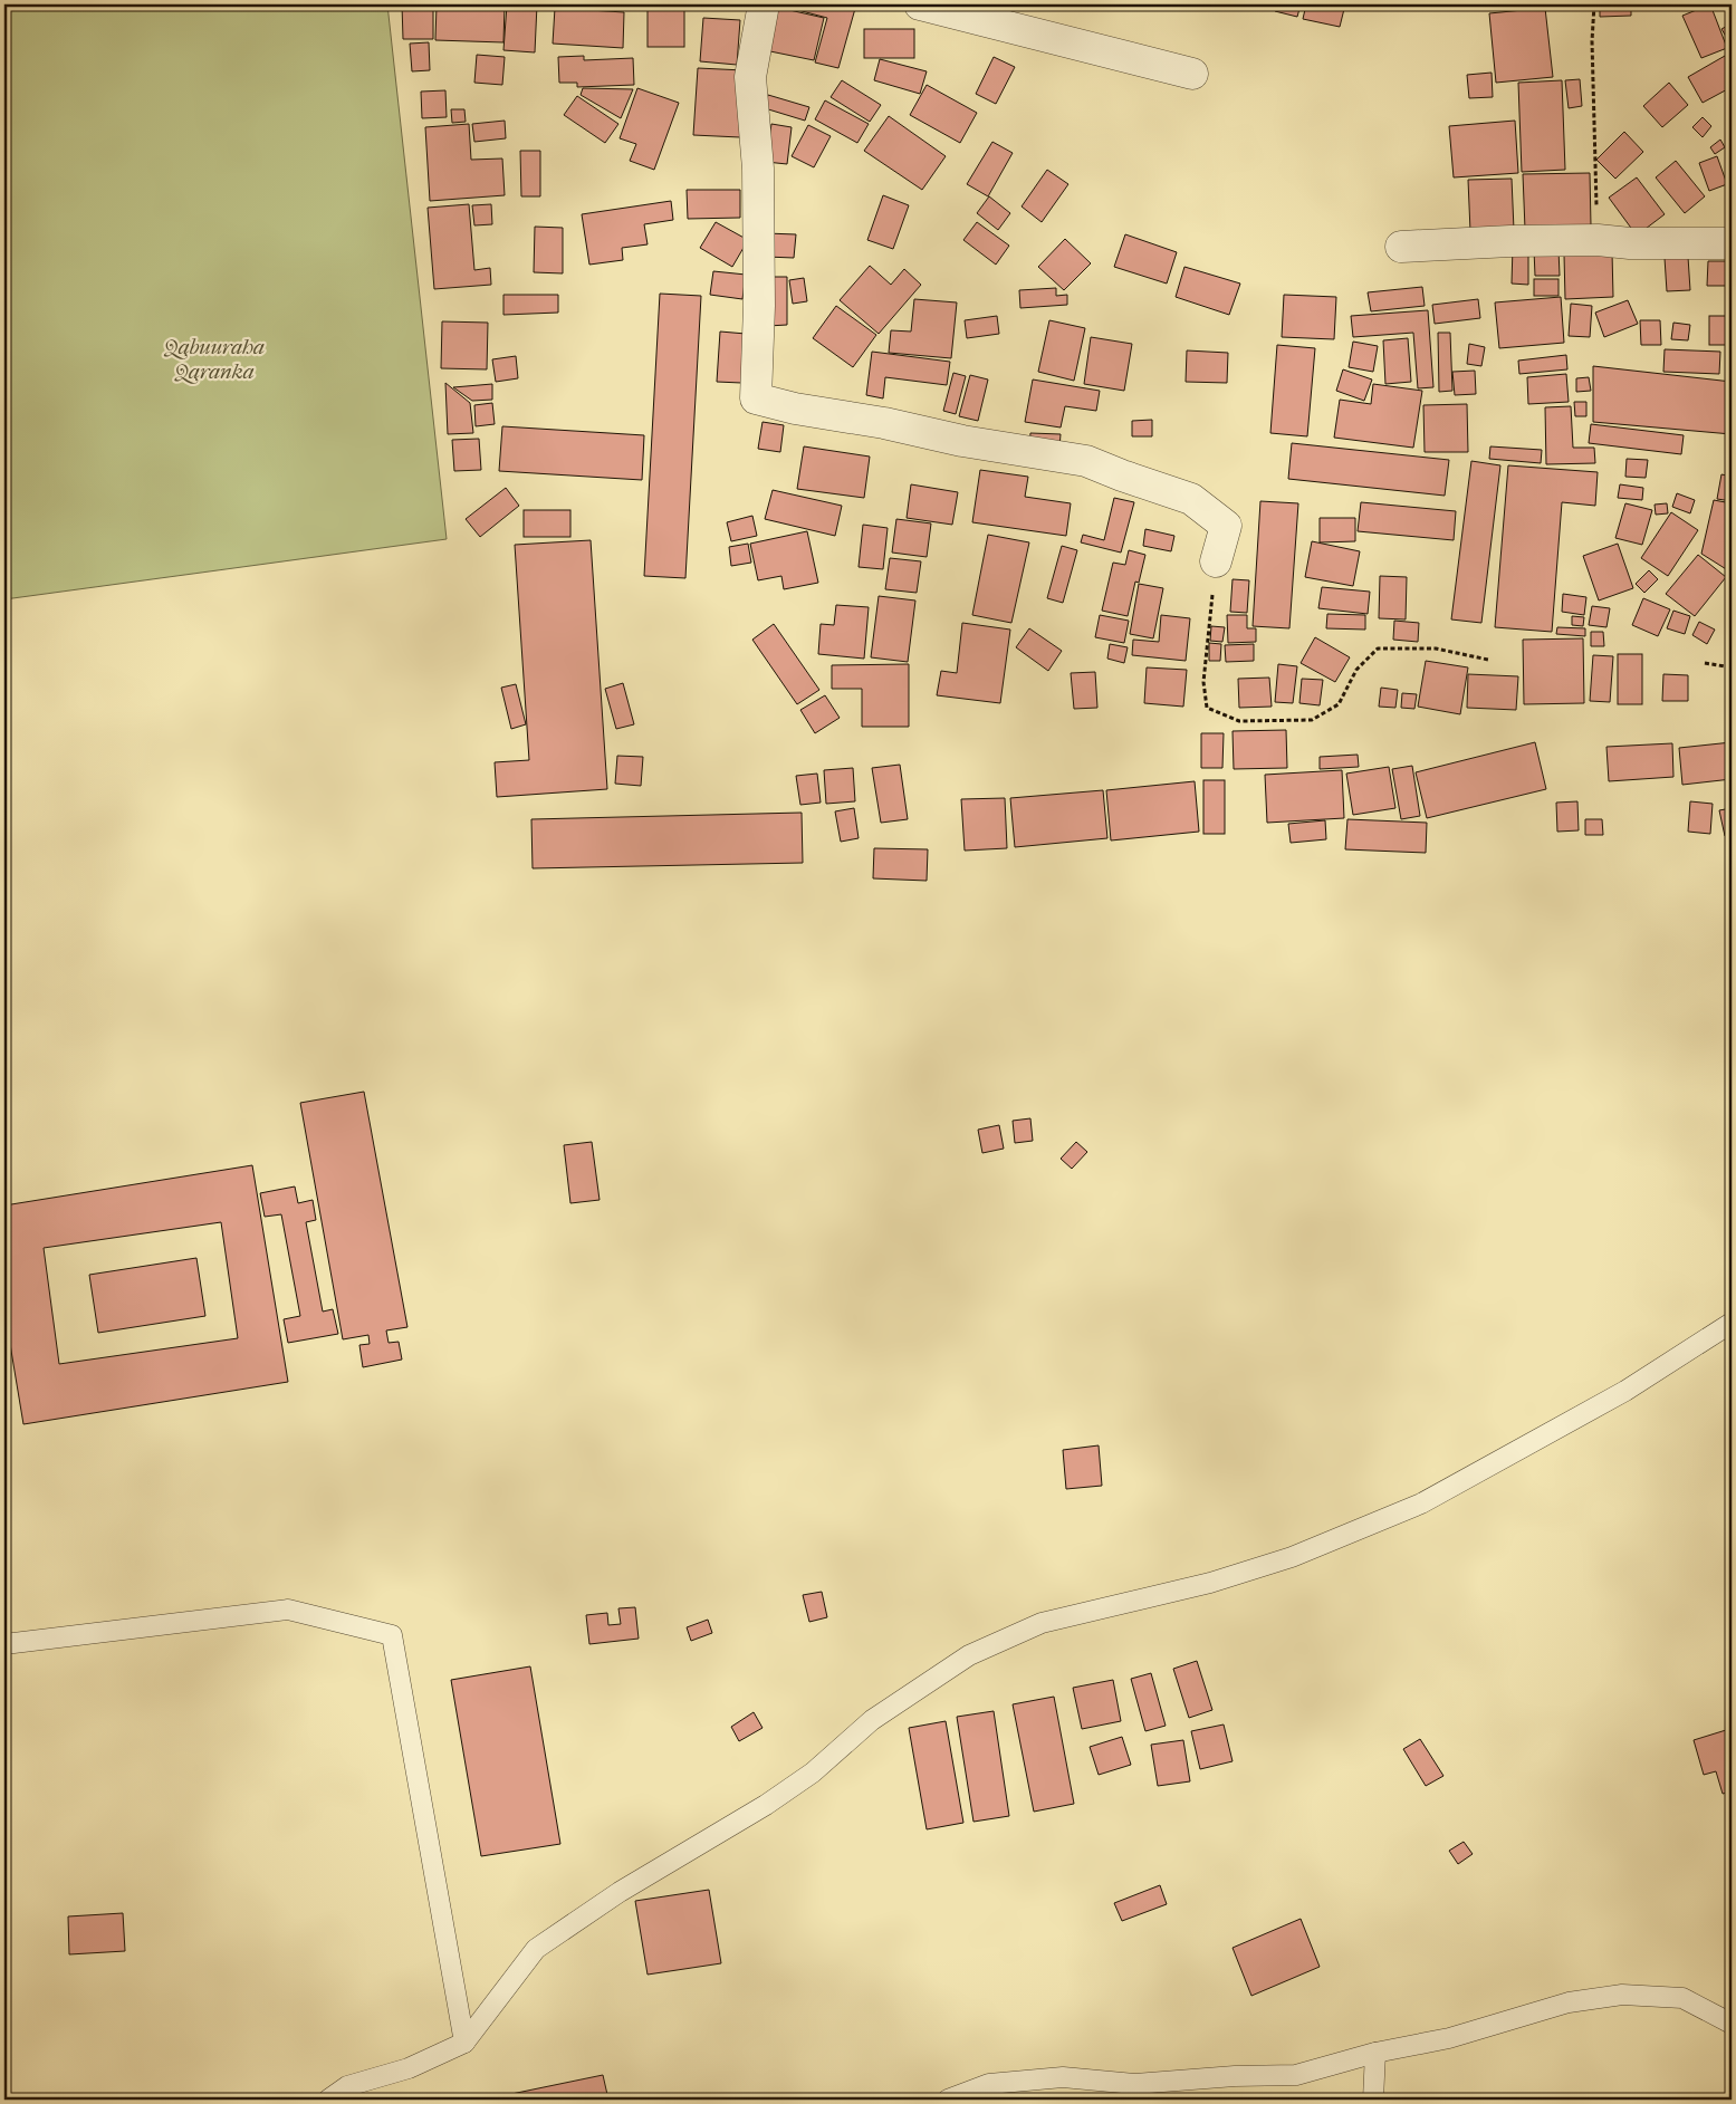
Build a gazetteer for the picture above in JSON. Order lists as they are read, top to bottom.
{
  "parks": ["Qabuuraha Qaranka"]
}
